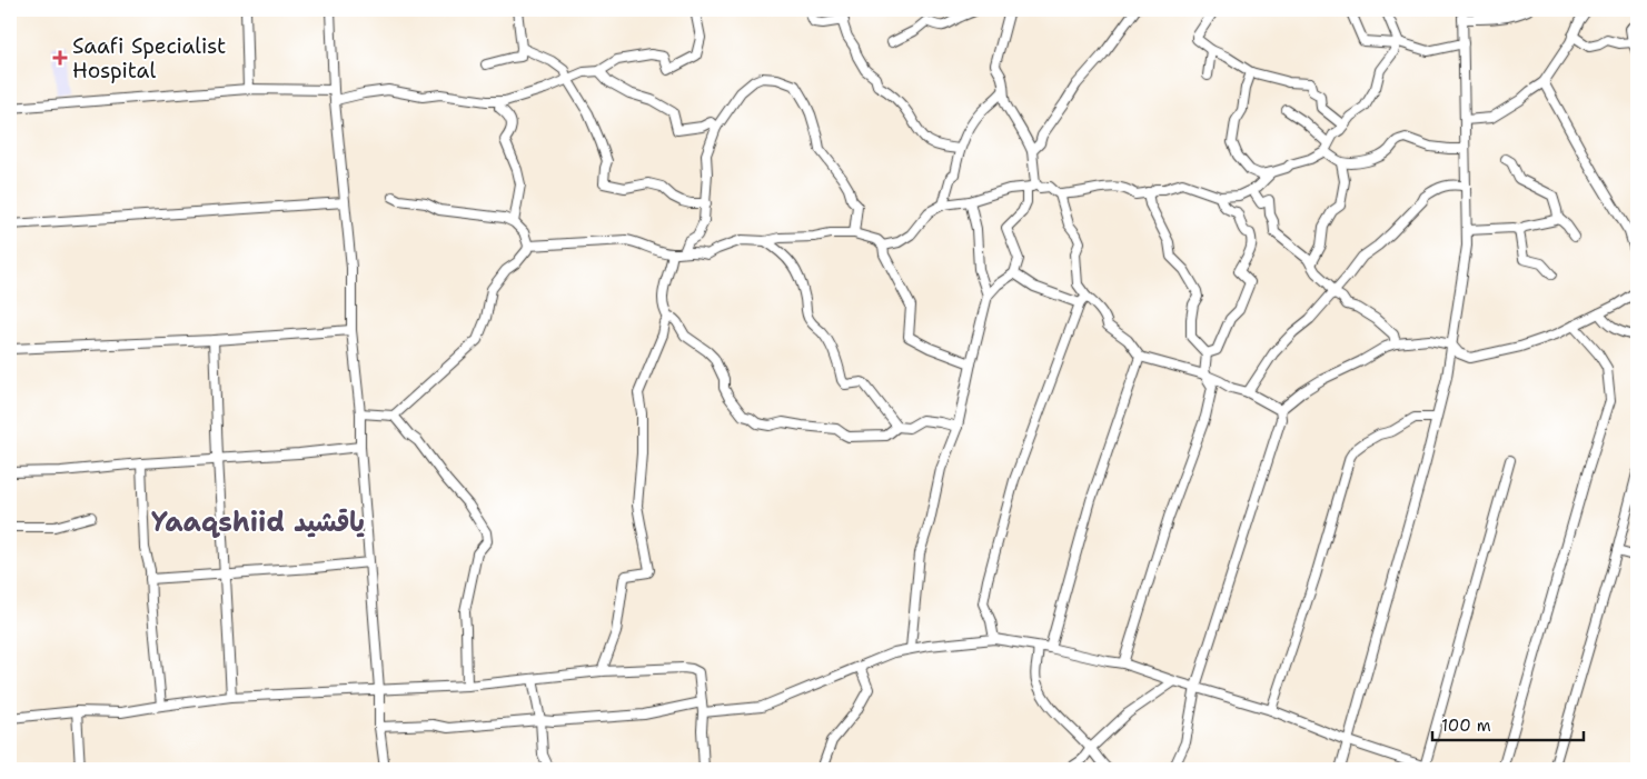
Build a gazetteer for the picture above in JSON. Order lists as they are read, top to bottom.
{
  "districts": ["Yaaqshiid ياقشيد"],
  "places": {
    "health": ["Saafi Specialist Hospital"]
  },
  "scale_bar": "100 m"
}
